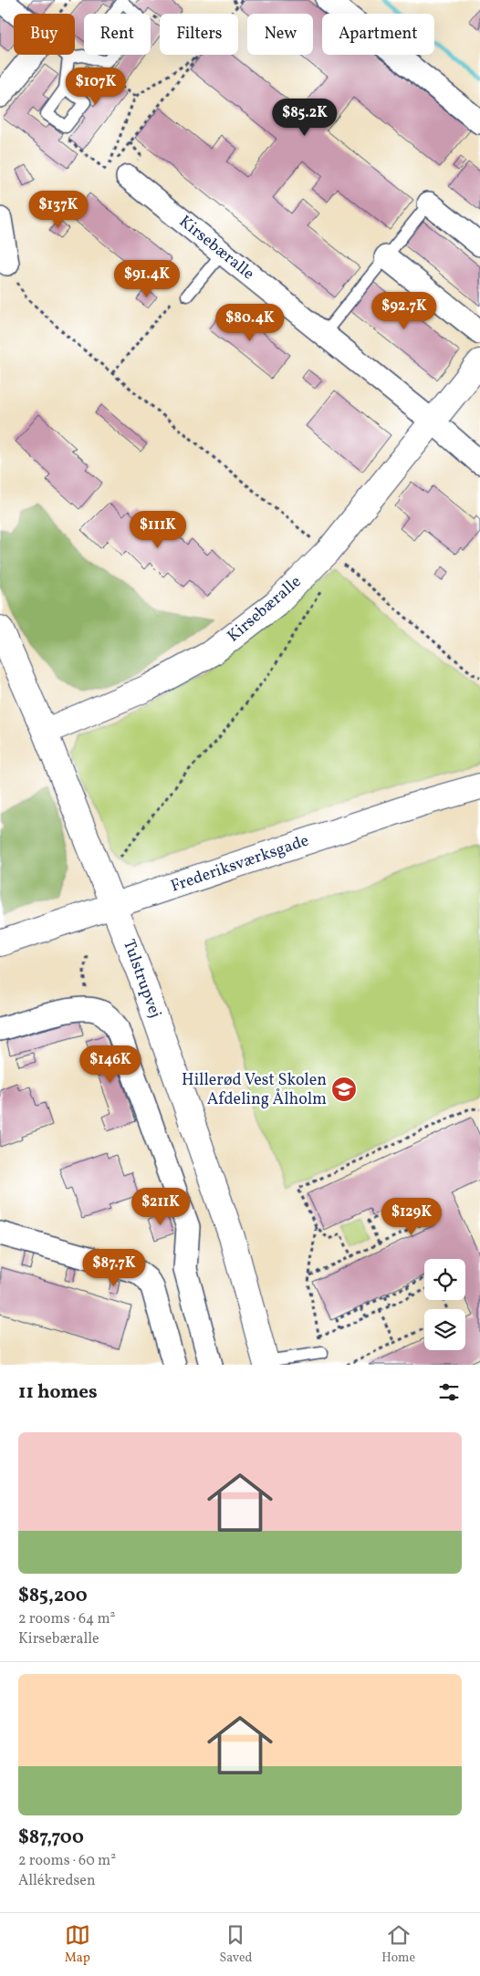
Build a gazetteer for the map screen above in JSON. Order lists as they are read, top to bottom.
{
  "streets": {
    "street": ["Kirsebæralle", "Frederiksværksgade", "Tulstrupvej"]
  },
  "crossings": [
    ["Kirsebæralle", "Tulstrupvej"],
    ["Frederiksværksgade", "Tulstrupvej"]
  ],
  "places": {
    "school or university": ["Hillerød Vest Skolen Afdeling Ålholm"]
  },
  "page": {
    "chip": [
      "Buy",
      "Rent",
      "Filters",
      "New",
      "Apartment"
    ],
    "price": [
      "$107K",
      "$85.2K",
      "$137K",
      "$91.4K",
      "$92.7K",
      "$80.4K",
      "$111K",
      "$146K",
      "$211K",
      "$129K",
      "$87.7K"
    ],
    "heading": "11 homes",
    "list": [
      {
        "name": "$85,200",
        "note": "2 rooms · 64 m² · Kirsebæralle"
      },
      {
        "name": "$87,700",
        "note": "2 rooms · 60 m² · Allékredsen"
      }
    ],
    "tabs": ["Map", "Saved", "Home"]
  }
}
